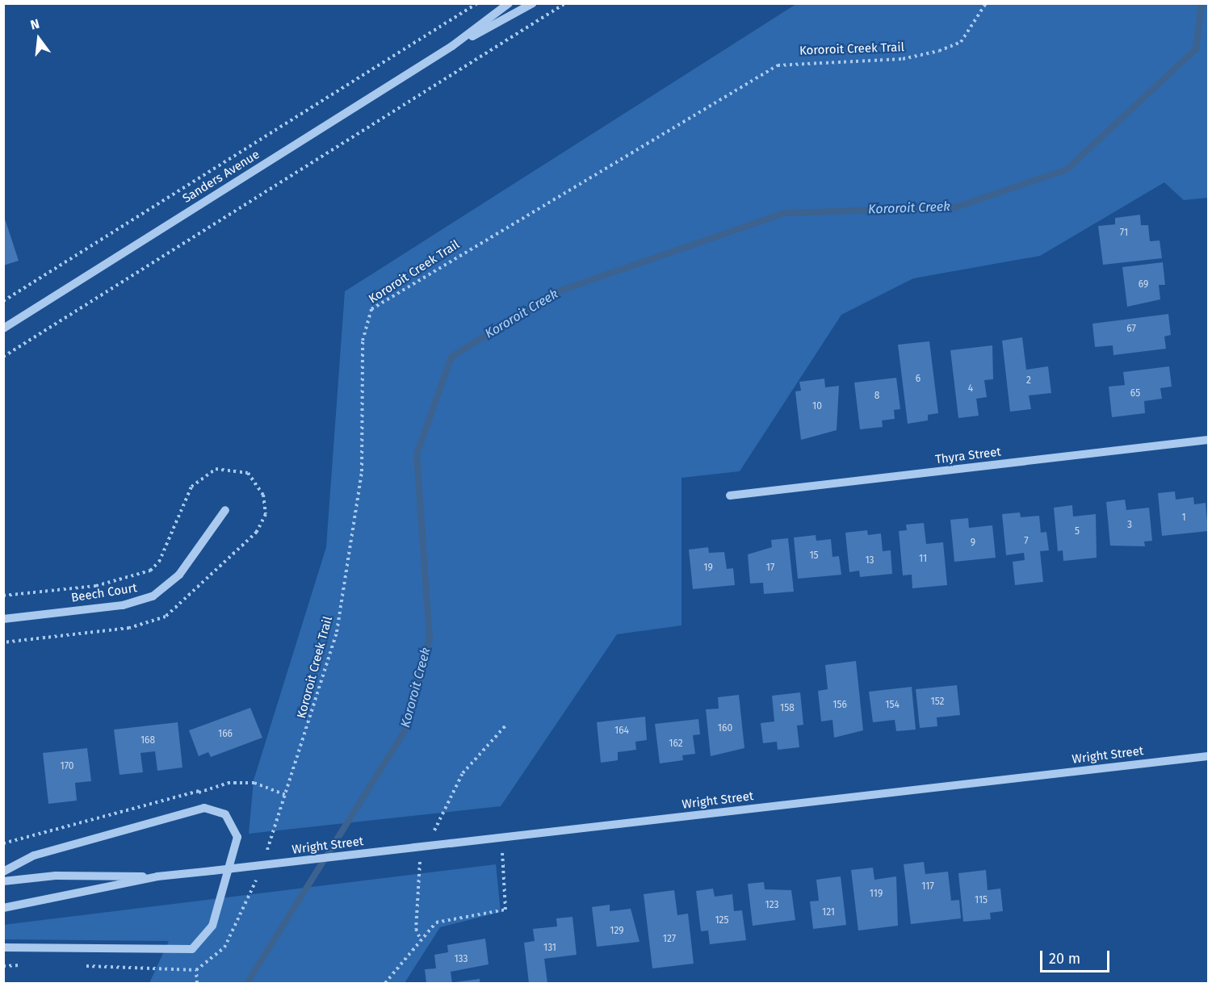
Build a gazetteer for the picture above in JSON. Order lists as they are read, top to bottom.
{
  "streets": {
    "street": [
      "Sanders Avenue",
      "Thyra Street",
      "Beech Court",
      "Wright Street"
    ],
    "path": ["Kororoit Creek Trail"]
  },
  "water": ["Kororoit Creek"],
  "house_numbers": [
    "71",
    "69",
    "67",
    "6",
    "2",
    "4",
    "65",
    "8",
    "10",
    "1",
    "3",
    "5",
    "7",
    "9",
    "15",
    "11",
    "13",
    "19",
    "17",
    "152",
    "156",
    "154",
    "158",
    "160",
    "164",
    "166",
    "168",
    "162",
    "170",
    "117",
    "119",
    "115",
    "123",
    "121",
    "125",
    "129",
    "127",
    "131",
    "133"
  ],
  "scale_bar": "20 m",
  "north": "top"
}
